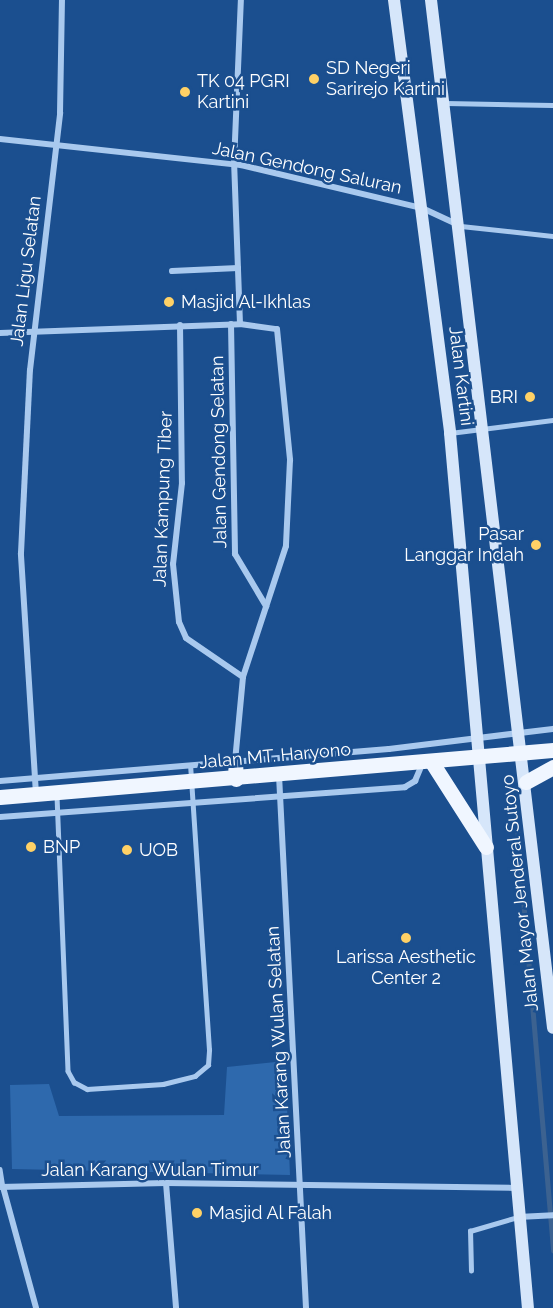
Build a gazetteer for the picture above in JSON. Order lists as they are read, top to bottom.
{
  "streets": {
    "main road": ["Jalan Kartini", "Jalan MT. Haryono", "Jalan Mayor Jenderal Sutoyo"],
    "street": [
      "Jalan Gendong Saluran",
      "Jalan Ligu Selatan",
      "Jalan Gendong Selatan",
      "Jalan Kampung Tiber",
      "Jalan Karang Wulan Selatan",
      "Jalan Karang Wulan Timur"
    ]
  },
  "crossings": [
    ["Jalan Gendong Saluran", "Jalan Ligu Selatan"],
    ["Jalan Gendong Saluran", "Jalan Kartini"],
    ["Jalan Ligu Selatan", "Jalan MT. Haryono"],
    ["Jalan Kartini", "Jalan MT. Haryono"],
    ["Jalan Kartini", "Jalan Mayor Jenderal Sutoyo"],
    ["Jalan Kartini", "Jalan Karang Wulan Timur"],
    ["Jalan MT. Haryono", "Jalan Mayor Jenderal Sutoyo"],
    ["Jalan MT. Haryono", "Jalan Karang Wulan Selatan"],
    ["Jalan Karang Wulan Selatan", "Jalan Karang Wulan Timur"]
  ],
  "places": [
    "SD Negeri Sarirejo Kartini",
    "TK 04 PGRI Kartini",
    "Masjid Al-Ikhlas",
    "BRI",
    "Pasar Langgar Indah",
    "BNP",
    "UOB",
    "Larissa Aesthetic Center 2",
    "Masjid Al Falah"
  ]
}
